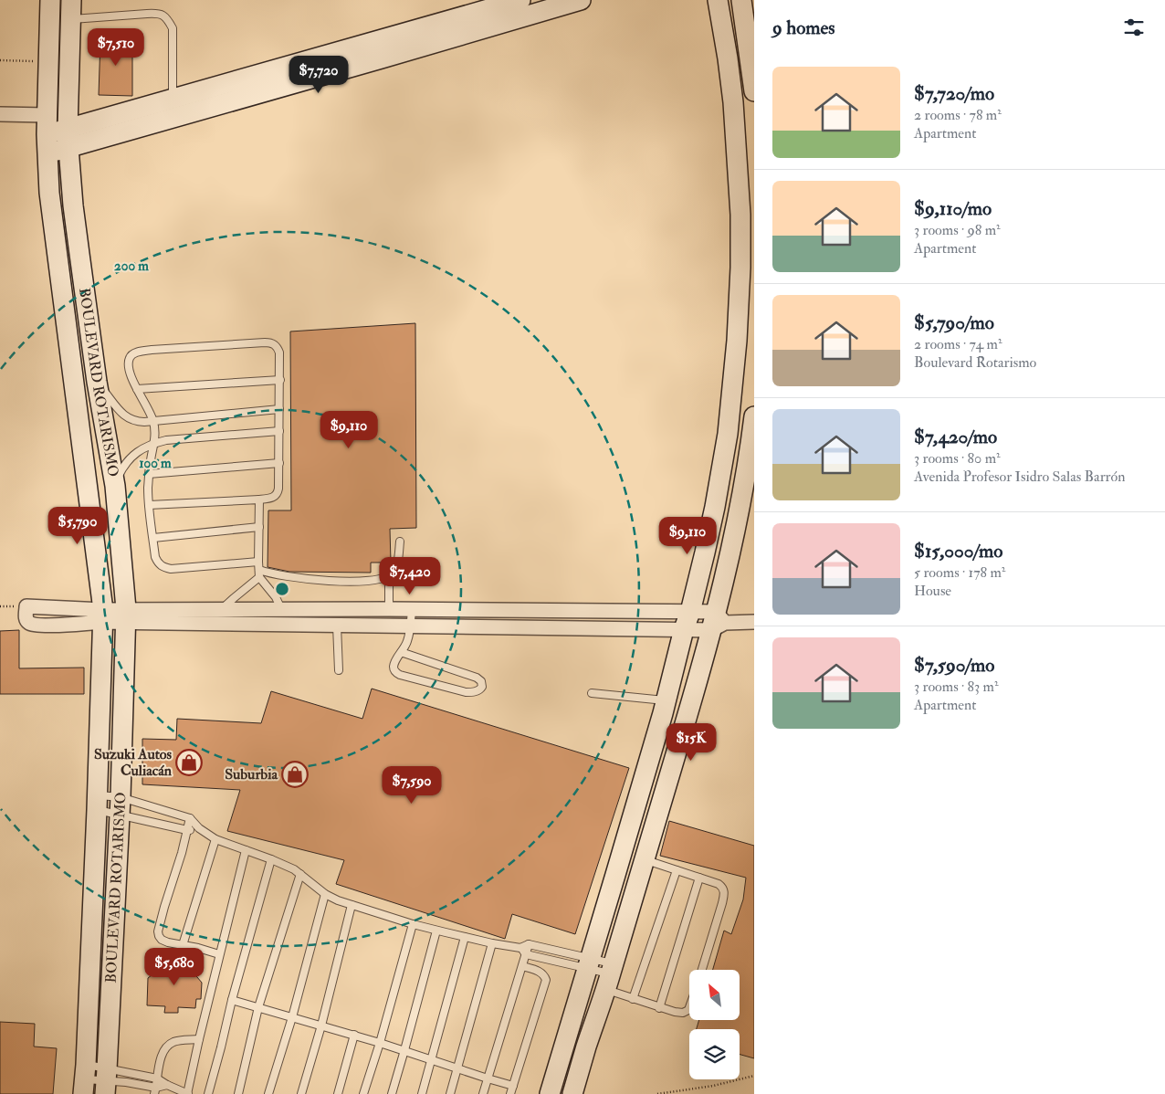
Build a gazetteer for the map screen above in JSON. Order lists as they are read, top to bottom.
{
  "streets": {
    "street": ["BOULEVARD ROTARISMO"]
  },
  "places": {
    "shop": ["Suzuki Autos Culiacán", "Suburbia"]
  },
  "north": "top left",
  "page": {
    "heading": "9 homes",
    "price": [
      "$7,510",
      "$7,720",
      "$9,110",
      "$5,790",
      "$9,110",
      "$7,420",
      "$15K",
      "$7,590",
      "$5,680"
    ],
    "list": [
      {
        "name": "$7,720/mo",
        "note": "2 rooms · 78 m² · Apartment"
      },
      {
        "name": "$9,110/mo",
        "note": "3 rooms · 98 m² · Apartment"
      },
      {
        "name": "$5,790/mo",
        "note": "2 rooms · 74 m² · Boulevard Rotarismo"
      },
      {
        "name": "$7,420/mo",
        "note": "3 rooms · 80 m² · Avenida Profesor Isidro Salas Barrón"
      },
      {
        "name": "$15,000/mo",
        "note": "5 rooms · 178 m² · House"
      },
      {
        "name": "$7,590/mo",
        "note": "3 rooms · 83 m² · Apartment"
      }
    ]
  },
  "rings": ["200 m", "100 m"]
}
